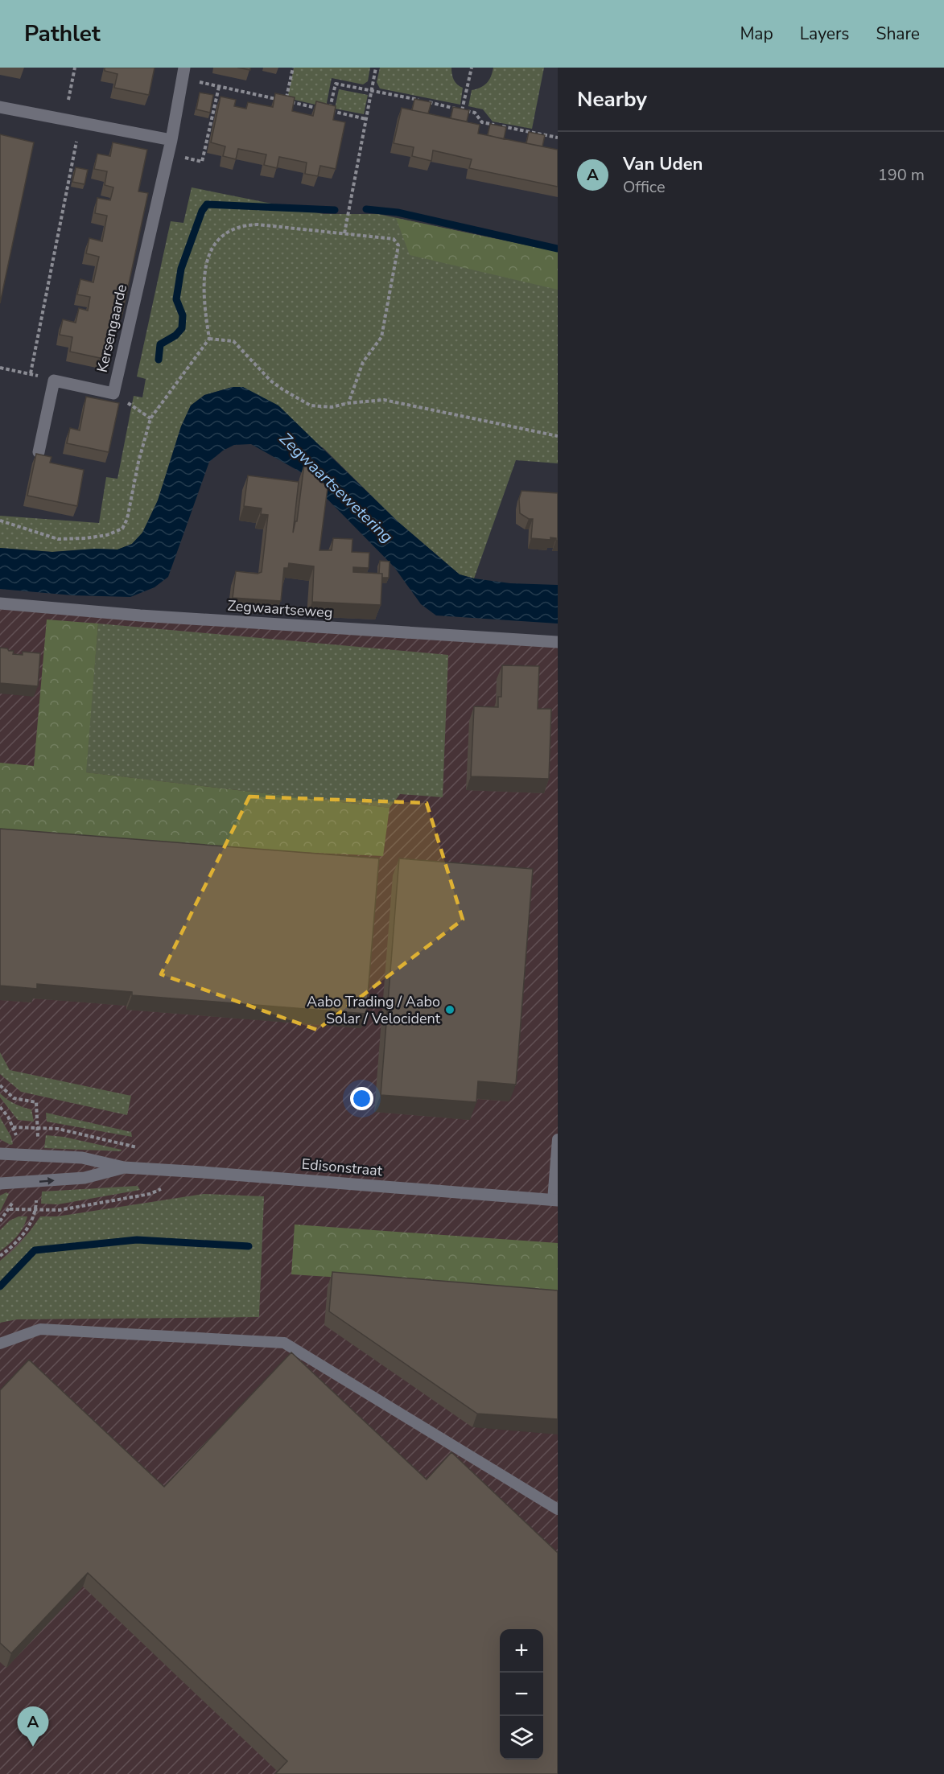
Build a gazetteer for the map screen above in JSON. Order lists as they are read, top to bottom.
{
  "streets": {
    "street": ["Kersengaarde", "Zegwaartseweg", "Edisonstraat"]
  },
  "water": ["Zegwaartsewetering"],
  "places": ["Aabo Trading / Aabo Solar / Velocident"],
  "page": {
    "header": "Pathlet",
    "nav": ["Map", "Layers", "Share"],
    "heading": "Nearby",
    "list": [
      {
        "mark": "A",
        "name": "Van Uden",
        "note": "Office",
        "value": "190 m"
      }
    ],
    "map_buttons": ["+", "−"],
    "pins": "A"
  }
}
